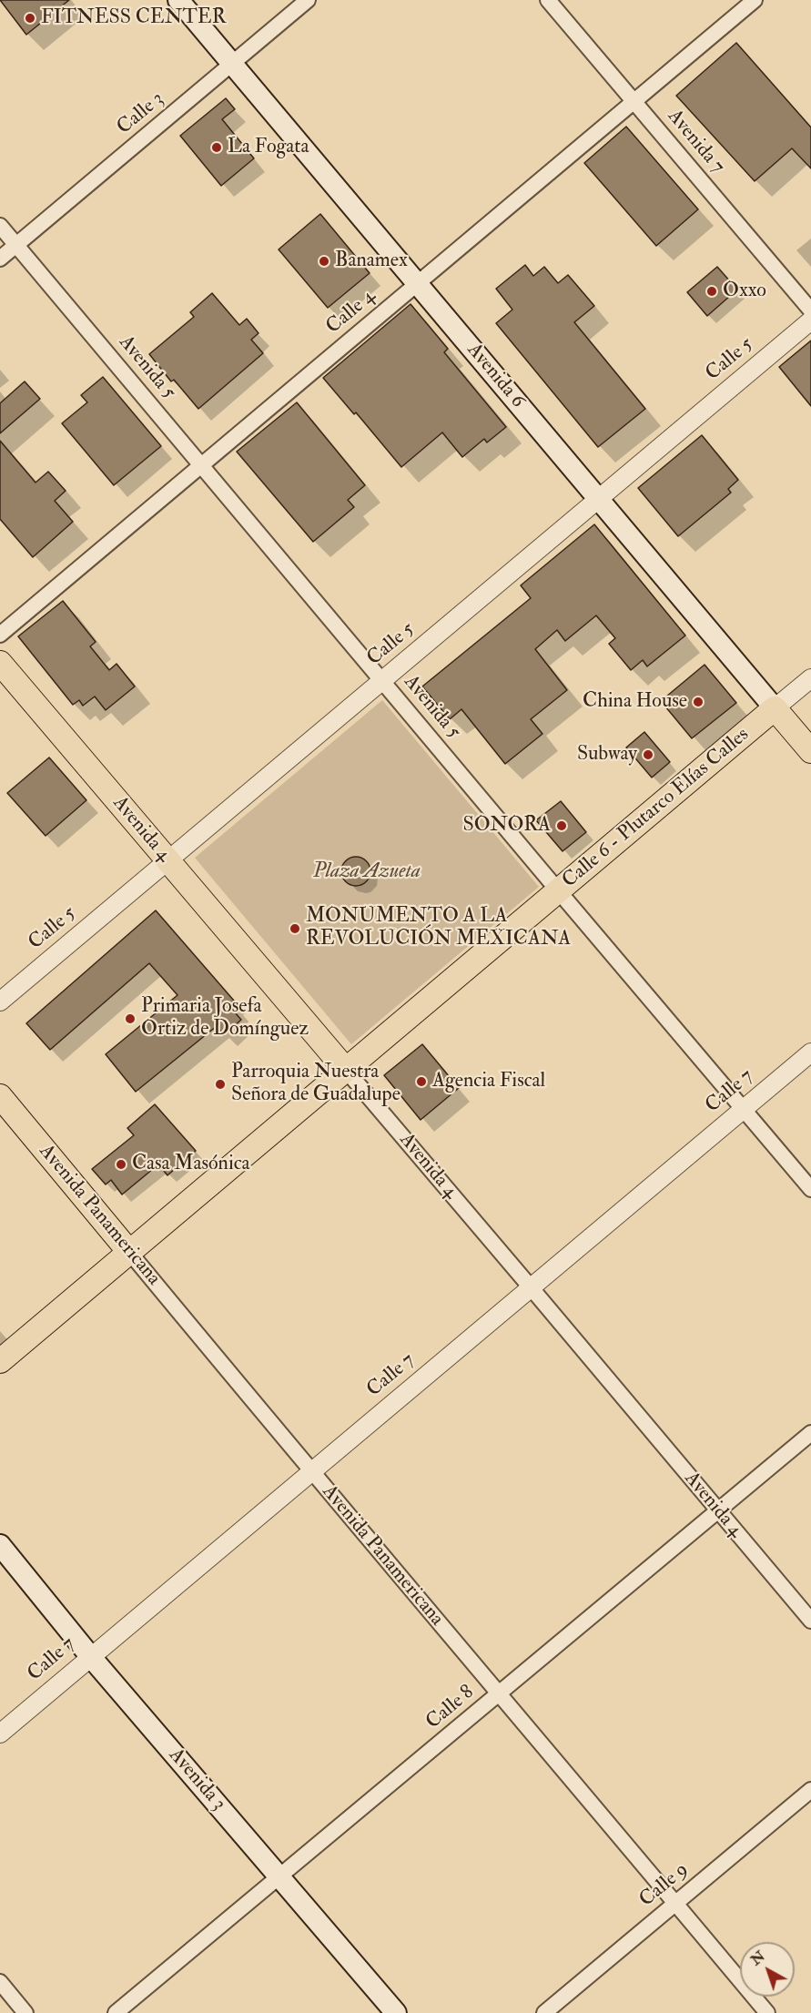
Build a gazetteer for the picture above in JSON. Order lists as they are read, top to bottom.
{
  "streets": {
    "main road": [
      "Avenida 6",
      "Calle 6 - Plutarco Elías Calles",
      "Avenida 4",
      "Avenida Panamericana",
      "Avenida 3"
    ],
    "street": [
      "Calle 3",
      "Avenida 7",
      "Calle 4",
      "Calle 5",
      "Avenida 5",
      "Calle 7",
      "Calle 8",
      "Calle 9"
    ]
  },
  "crossings": [
    ["Calle 3", "Avenida 5"],
    ["Calle 3", "Avenida 6"],
    ["Avenida 7", "Calle 4"],
    ["Calle 4", "Avenida 5"],
    ["Calle 4", "Avenida 6"],
    ["Calle 5", "Avenida 5"],
    ["Calle 5", "Avenida 6"],
    ["Calle 5", "Avenida 4"],
    ["Avenida 5", "Calle 6 - Plutarco Elías Calles"],
    ["Avenida 5", "Calle 7"],
    ["Avenida 6", "Calle 6 - Plutarco Elías Calles"],
    ["Calle 6 - Plutarco Elías Calles", "Avenida 4"],
    ["Calle 6 - Plutarco Elías Calles", "Avenida Panamericana"],
    ["Avenida 4", "Calle 7"],
    ["Avenida 4", "Calle 8"],
    ["Calle 7", "Avenida Panamericana"],
    ["Calle 7", "Avenida 3"],
    ["Avenida Panamericana", "Calle 8"],
    ["Avenida Panamericana", "Calle 9"],
    ["Calle 8", "Avenida 3"]
  ],
  "parks": ["Plaza Azueta"],
  "places": [
    "FITNESS CENTER",
    "La Fogata",
    "Banamex",
    "Oxxo",
    "China House",
    "Subway",
    "SONORA",
    "MONUMENTO A LA REVOLUCIÓN MEXICANA",
    "Primaria Josefa Ortiz de Domínguez",
    "Agencia Fiscal",
    "Parroquia Nuestra Señora de Guadalupe",
    "Casa Masónica"
  ],
  "north": "top left"
}
